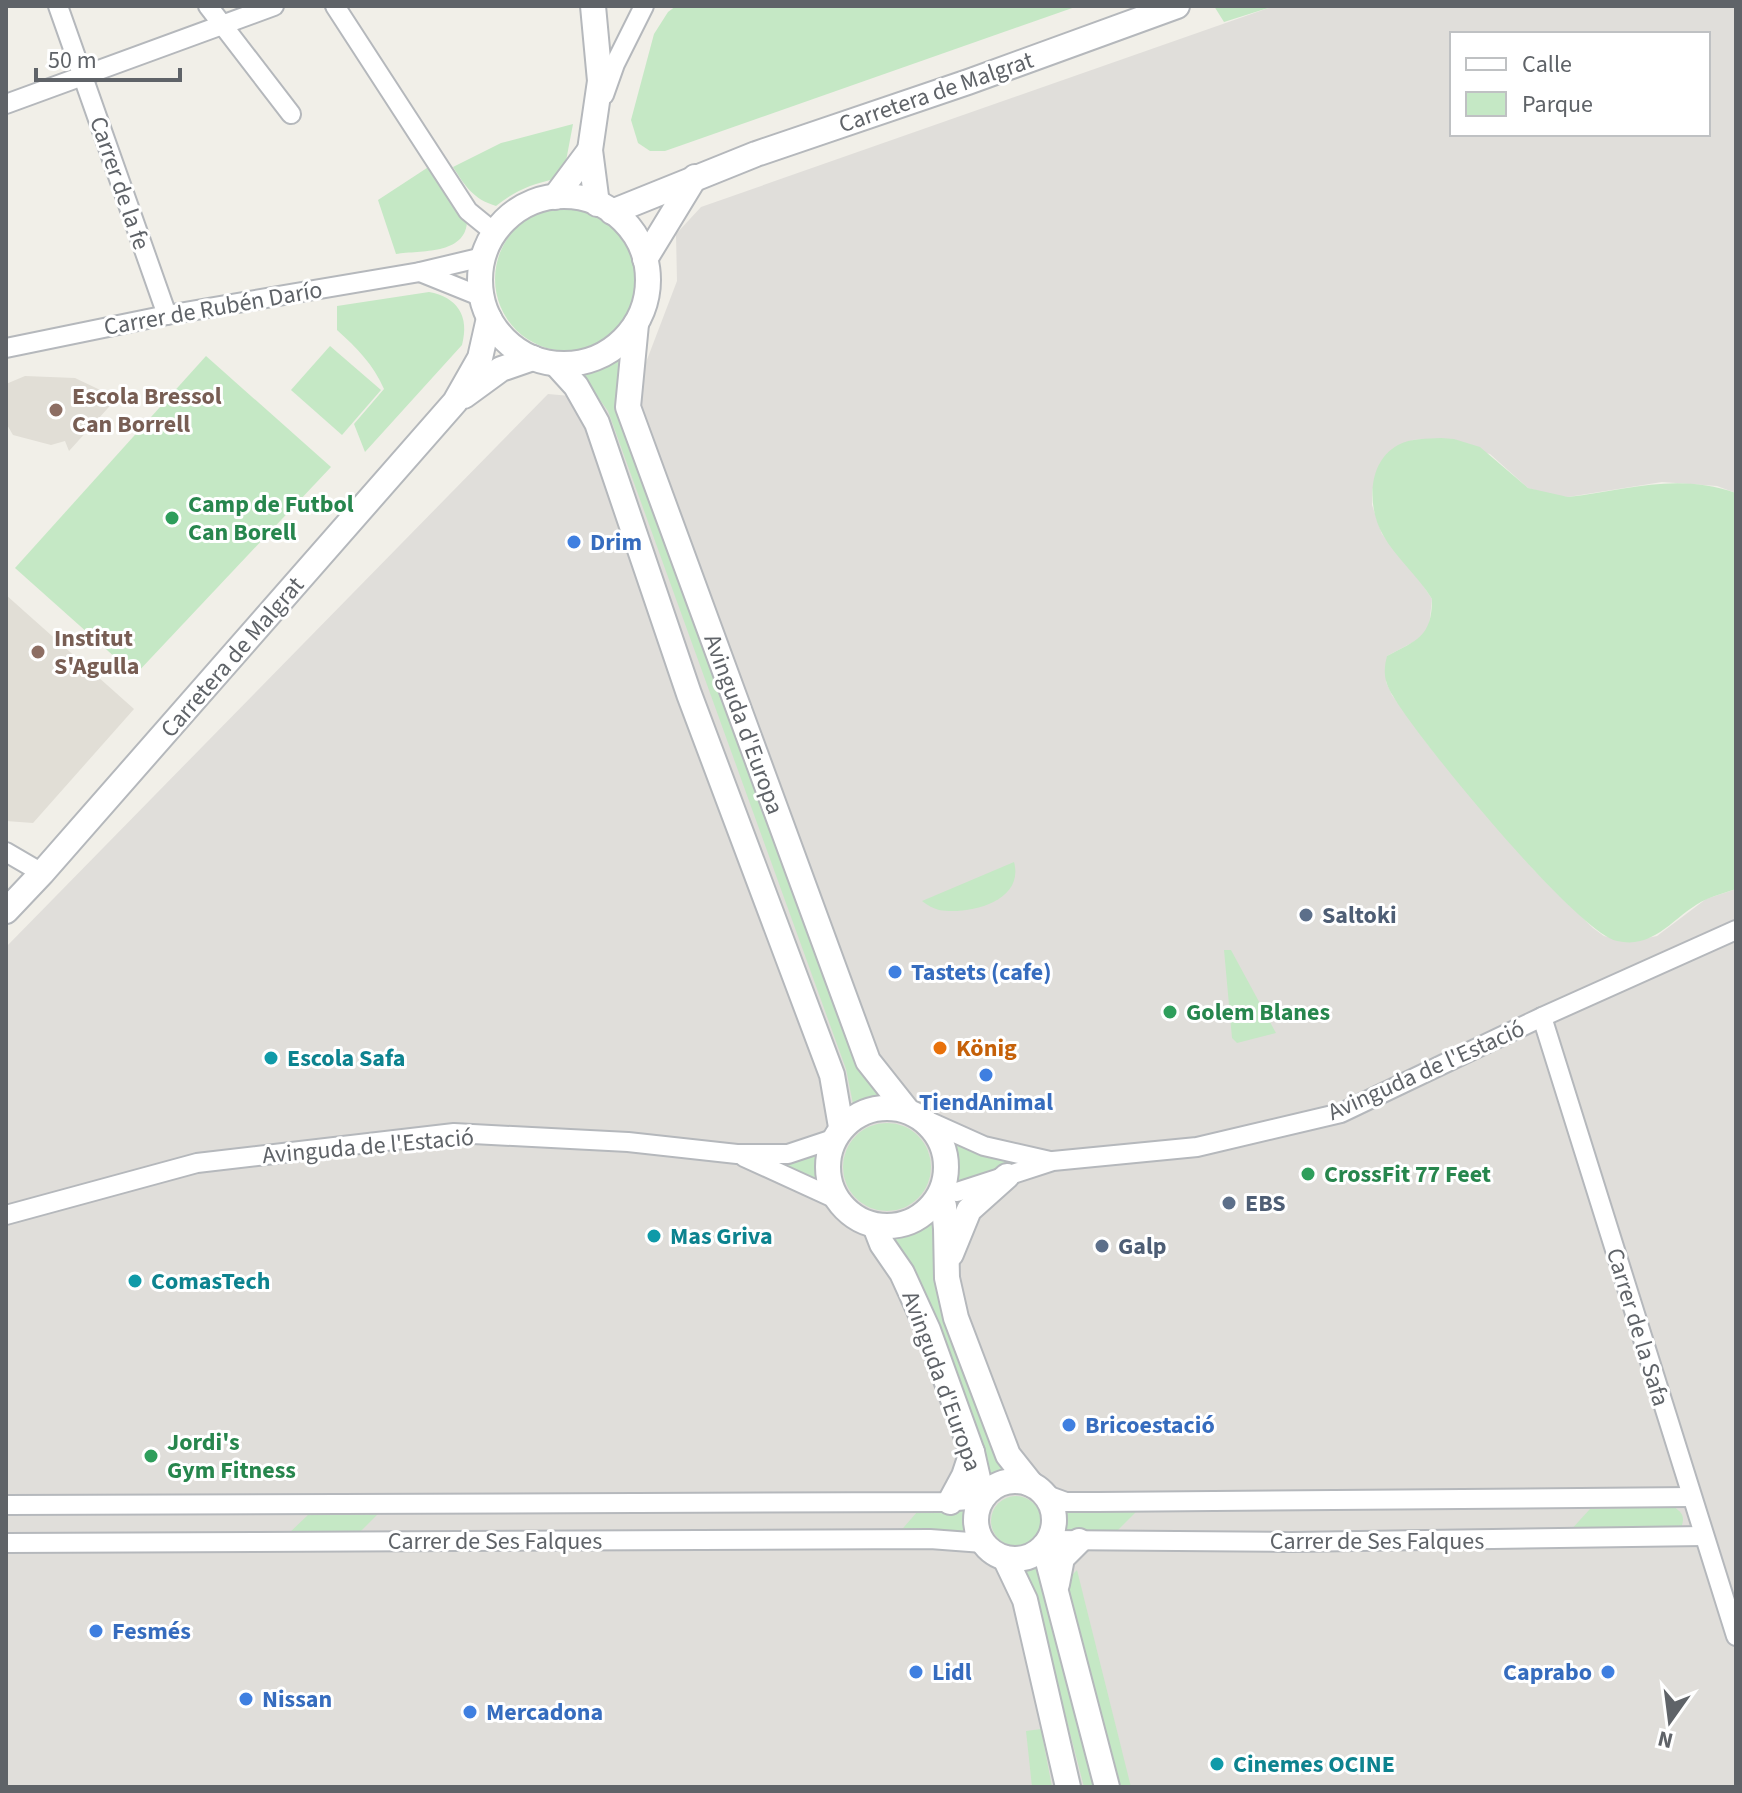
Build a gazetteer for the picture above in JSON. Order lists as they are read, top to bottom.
{
  "streets": {
    "street": [
      "Carretera de Malgrat",
      "Carrer de la fe",
      "Carrer de Rubén Darío",
      "Avinguda d'Europa",
      "Avinguda de l'Estació",
      "Carrer de la Safa",
      "Carrer de Ses Falques"
    ]
  },
  "crossings": [
    ["Carretera de Malgrat", "Carrer de Rubén Darío"],
    ["Carretera de Malgrat", "Avinguda d'Europa"],
    ["Carrer de la fe", "Carrer de Rubén Darío"],
    ["Carrer de Rubén Darío", "Avinguda d'Europa"],
    ["Avinguda d'Europa", "Avinguda de l'Estació"],
    ["Avinguda d'Europa", "Carrer de Ses Falques"],
    ["Avinguda de l'Estació", "Carrer de la Safa"],
    ["Carrer de la Safa", "Carrer de Ses Falques"]
  ],
  "places": [
    "Escola Bressol Can Borrell",
    "Camp de Futbol Can Borell",
    "Drim",
    "Institut S'Agulla",
    "Saltoki",
    "Tastets (cafe)",
    "Golem Blanes",
    "König",
    "Escola Safa",
    "TiendAnimal",
    "CrossFit 77 Feet",
    "EBS",
    "Mas Griva",
    "Galp",
    "ComasTech",
    "Bricoestació",
    "Jordi's Gym Fitness",
    "Fesmés",
    "Lidl",
    "Caprabo",
    "Nissan",
    "Mercadona",
    "Cinemes OCINE"
  ],
  "legend": ["Calle", "Parque"],
  "scale_bar": "50 m",
  "north": "bottom"
}
